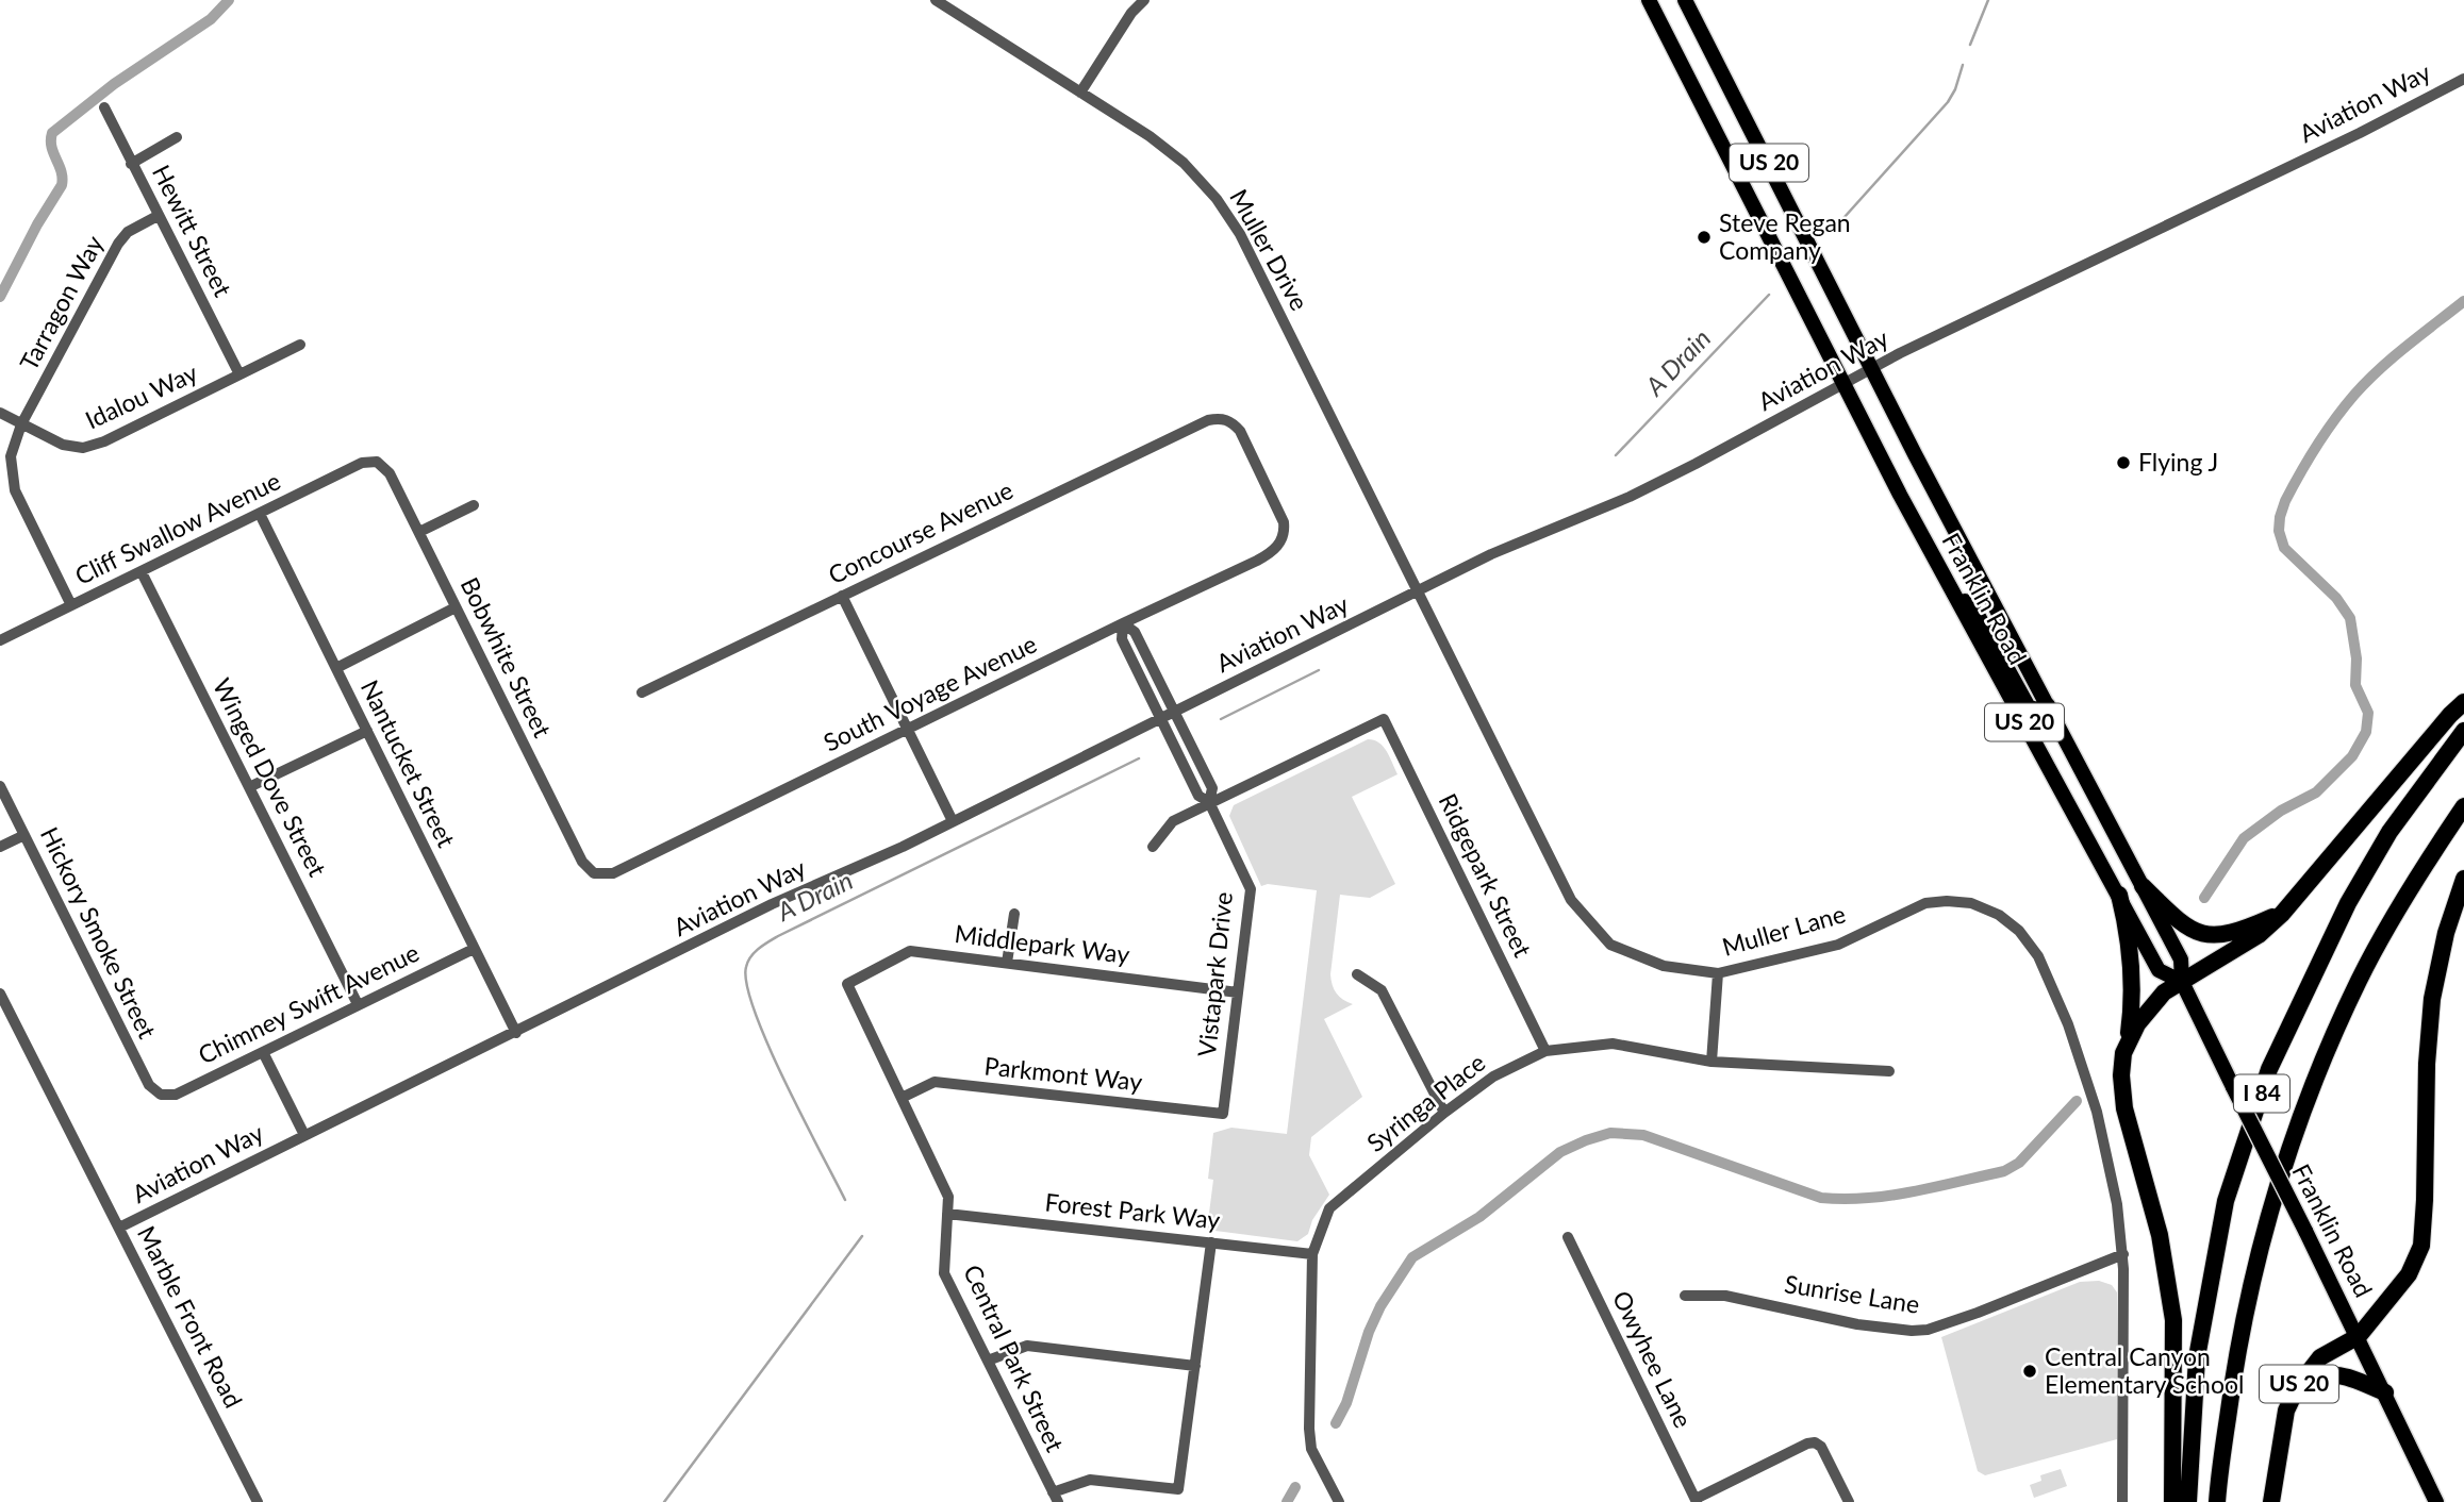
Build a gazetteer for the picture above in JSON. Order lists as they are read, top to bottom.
{
  "streets": {
    "highway": ["US 20", "I 84"],
    "main road": ["Franklin Road"],
    "street": [
      "Aviation Way",
      "Hewitt Street",
      "Muller Drive",
      "Tarragon Way",
      "Idalou Way",
      "Cliff Swallow Avenue",
      "Concourse Avenue",
      "Bobwhite Street",
      "South Voyage Avenue",
      "Nantucket Street",
      "Winged Dove Street",
      "Ridgepark Street",
      "Muller Lane",
      "Hickory Smoke Street",
      "Middlepark Way",
      "Vistapark Drive",
      "Chimney Swift Avenue",
      "Parkmont Way",
      "Syringa Place",
      "Forest Park Way",
      "Sunrise Lane",
      "Marble Front Road",
      "Central Park Street",
      "Owyhee Lane"
    ]
  },
  "crossings": [
    ["Aviation Way", "US 20"],
    ["Aviation Way", "Muller Drive"],
    ["Aviation Way", "Franklin Road"],
    ["Aviation Way", "Nantucket Street"],
    ["Aviation Way", "Muller Lane"],
    ["Aviation Way", "Vistapark Drive"],
    ["Aviation Way", "Marble Front Road"],
    ["US 20", "Franklin Road"],
    ["Hewitt Street", "Tarragon Way"],
    ["Hewitt Street", "Idalou Way"],
    ["Muller Drive", "Muller Lane"],
    ["Tarragon Way", "Idalou Way"],
    ["Tarragon Way", "Cliff Swallow Avenue"],
    ["Cliff Swallow Avenue", "Bobwhite Street"],
    ["Cliff Swallow Avenue", "Nantucket Street"],
    ["Cliff Swallow Avenue", "Winged Dove Street"],
    ["Concourse Avenue", "South Voyage Avenue"],
    ["Bobwhite Street", "South Voyage Avenue"],
    ["South Voyage Avenue", "Vistapark Drive"],
    ["Nantucket Street", "Chimney Swift Avenue"],
    ["Winged Dove Street", "Chimney Swift Avenue"],
    ["Ridgepark Street", "Vistapark Drive"],
    ["Ridgepark Street", "Syringa Place"],
    ["Muller Lane", "Sunrise Lane"],
    ["Hickory Smoke Street", "Chimney Swift Avenue"],
    ["Middlepark Way", "Vistapark Drive"],
    ["Middlepark Way", "Central Park Street"],
    ["Vistapark Drive", "Parkmont Way"],
    ["Parkmont Way", "Central Park Street"],
    ["Syringa Place", "Forest Park Way"],
    ["Forest Park Way", "Central Park Street"]
  ],
  "water": ["A Drain"],
  "places": ["Steve Regan Company", "Flying J", "Central Canyon Elementary School"]
}
